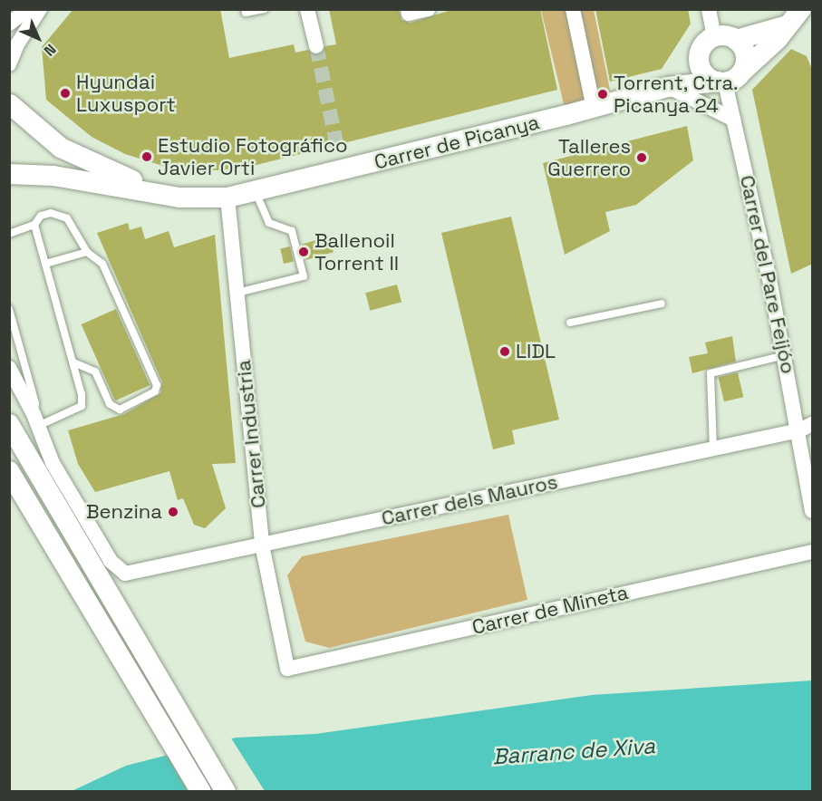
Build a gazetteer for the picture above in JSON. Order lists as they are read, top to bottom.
{
  "streets": {
    "street": [
      "Carrer de Picanya",
      "Carrer del Pare Feijóo",
      "Carrer Industria",
      "Carrer dels Mauros",
      "Carrer de Mineta"
    ]
  },
  "crossings": [
    ["Carrer de Picanya", "Carrer del Pare Feijóo"],
    ["Carrer de Picanya", "Carrer Industria"],
    ["Carrer del Pare Feijóo", "Carrer dels Mauros"],
    ["Carrer Industria", "Carrer dels Mauros"],
    ["Carrer Industria", "Carrer de Mineta"]
  ],
  "water": ["Barranc de Xiva"],
  "places": [
    "Hyundai Luxusport",
    "Torrent, Ctra. Picanya 24",
    "Estudio Fotográfico Javier Orti",
    "Talleres Guerrero",
    "Ballenoil Torrent II",
    "LIDL",
    "Benzina"
  ],
  "north": "bottom right"
}
